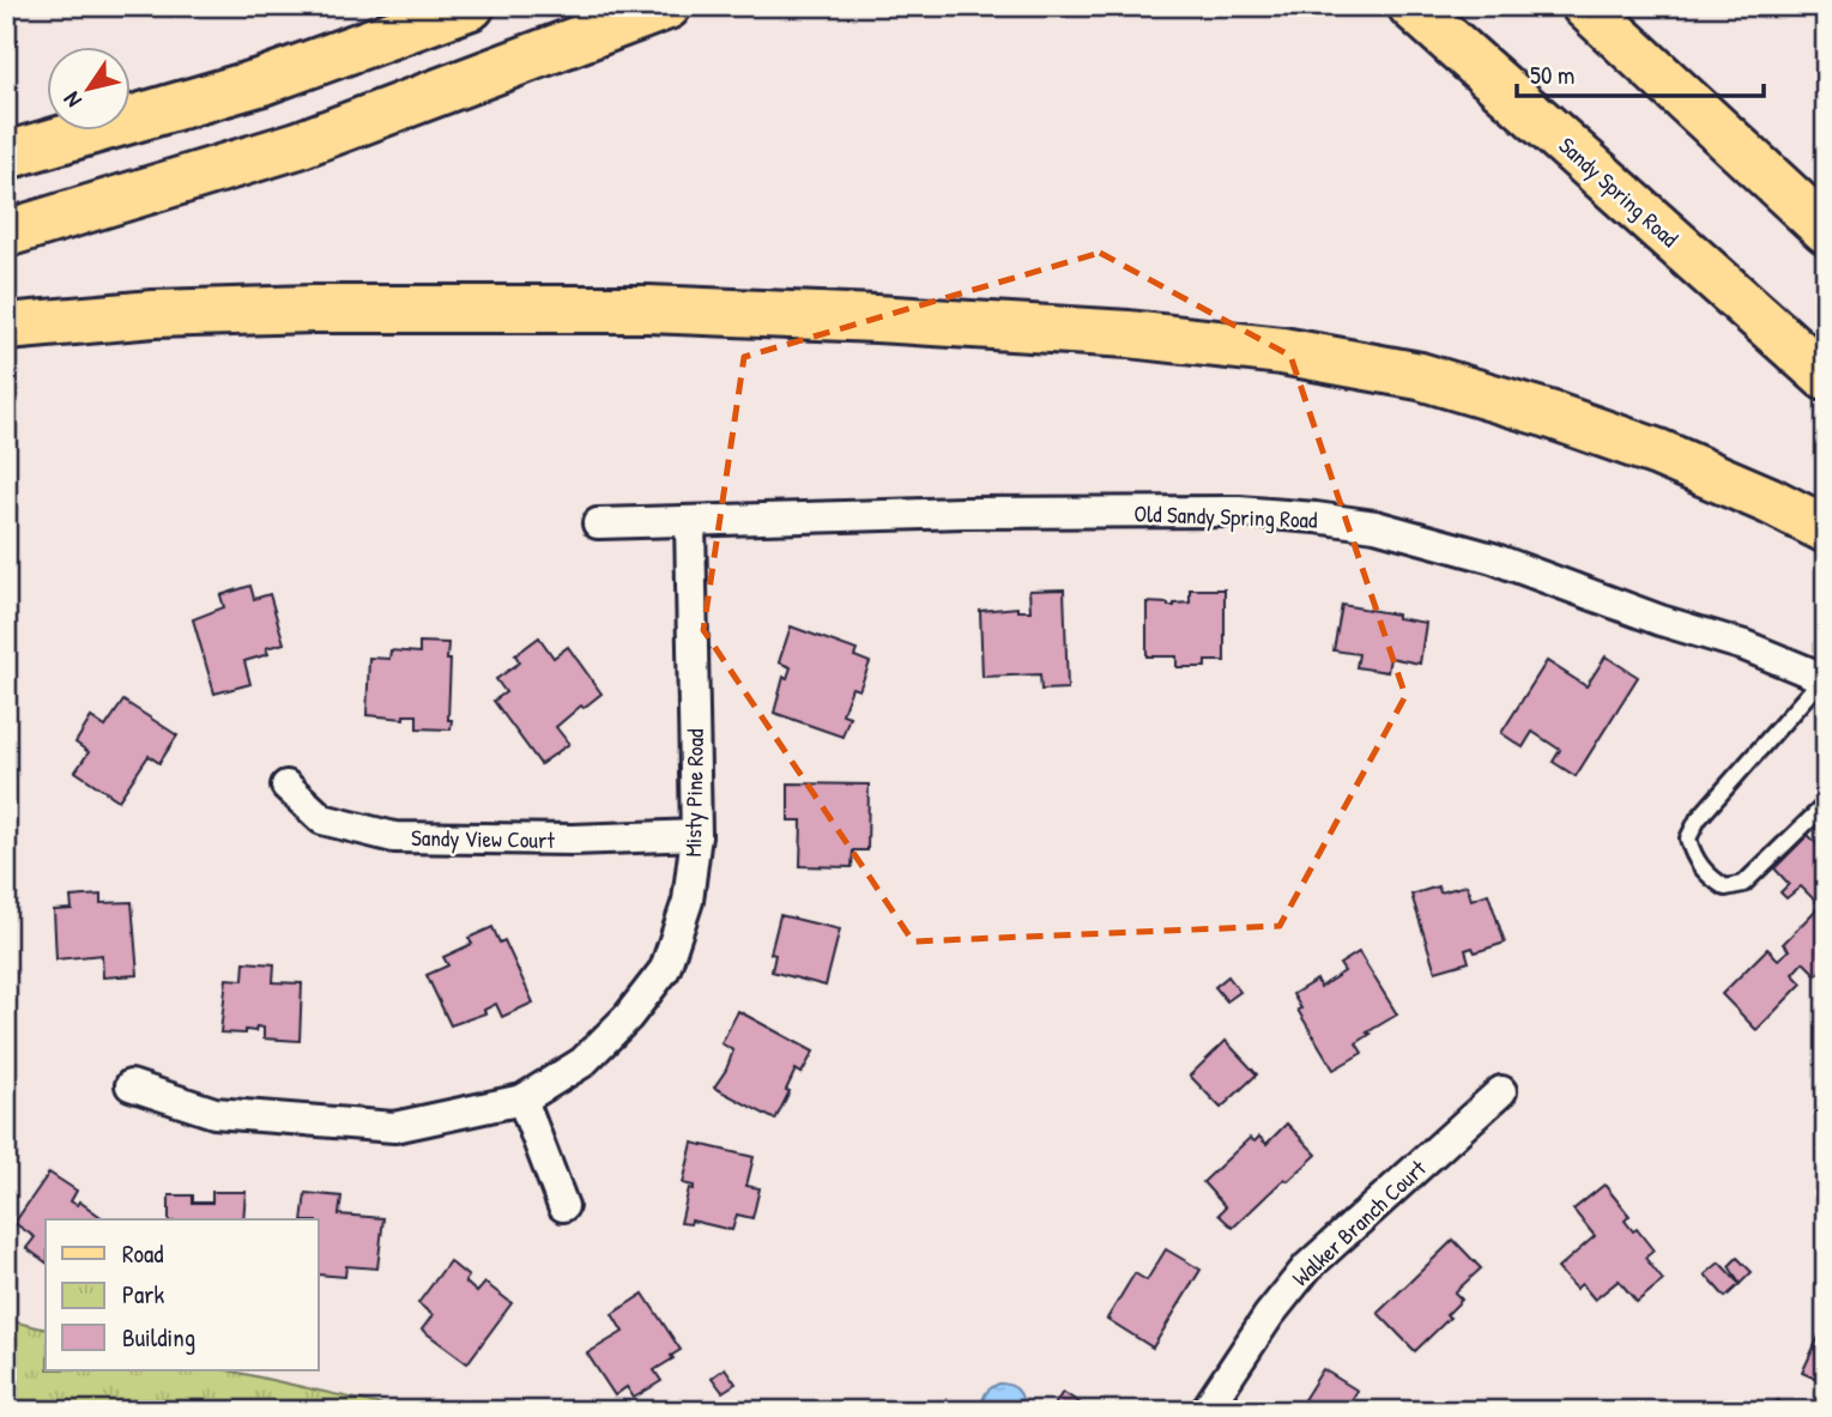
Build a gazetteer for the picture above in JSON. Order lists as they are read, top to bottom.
{
  "streets": {
    "main road": ["Sandy Spring Road"],
    "street": [
      "Old Sandy Spring Road",
      "Misty Pine Road",
      "Sandy View Court",
      "Walker Branch Court"
    ]
  },
  "crossings": [
    ["Old Sandy Spring Road", "Misty Pine Road"],
    ["Misty Pine Road", "Sandy View Court"]
  ],
  "legend": ["Road", "Park", "Building"],
  "scale_bar": "50 m",
  "north": "bottom left"
}
